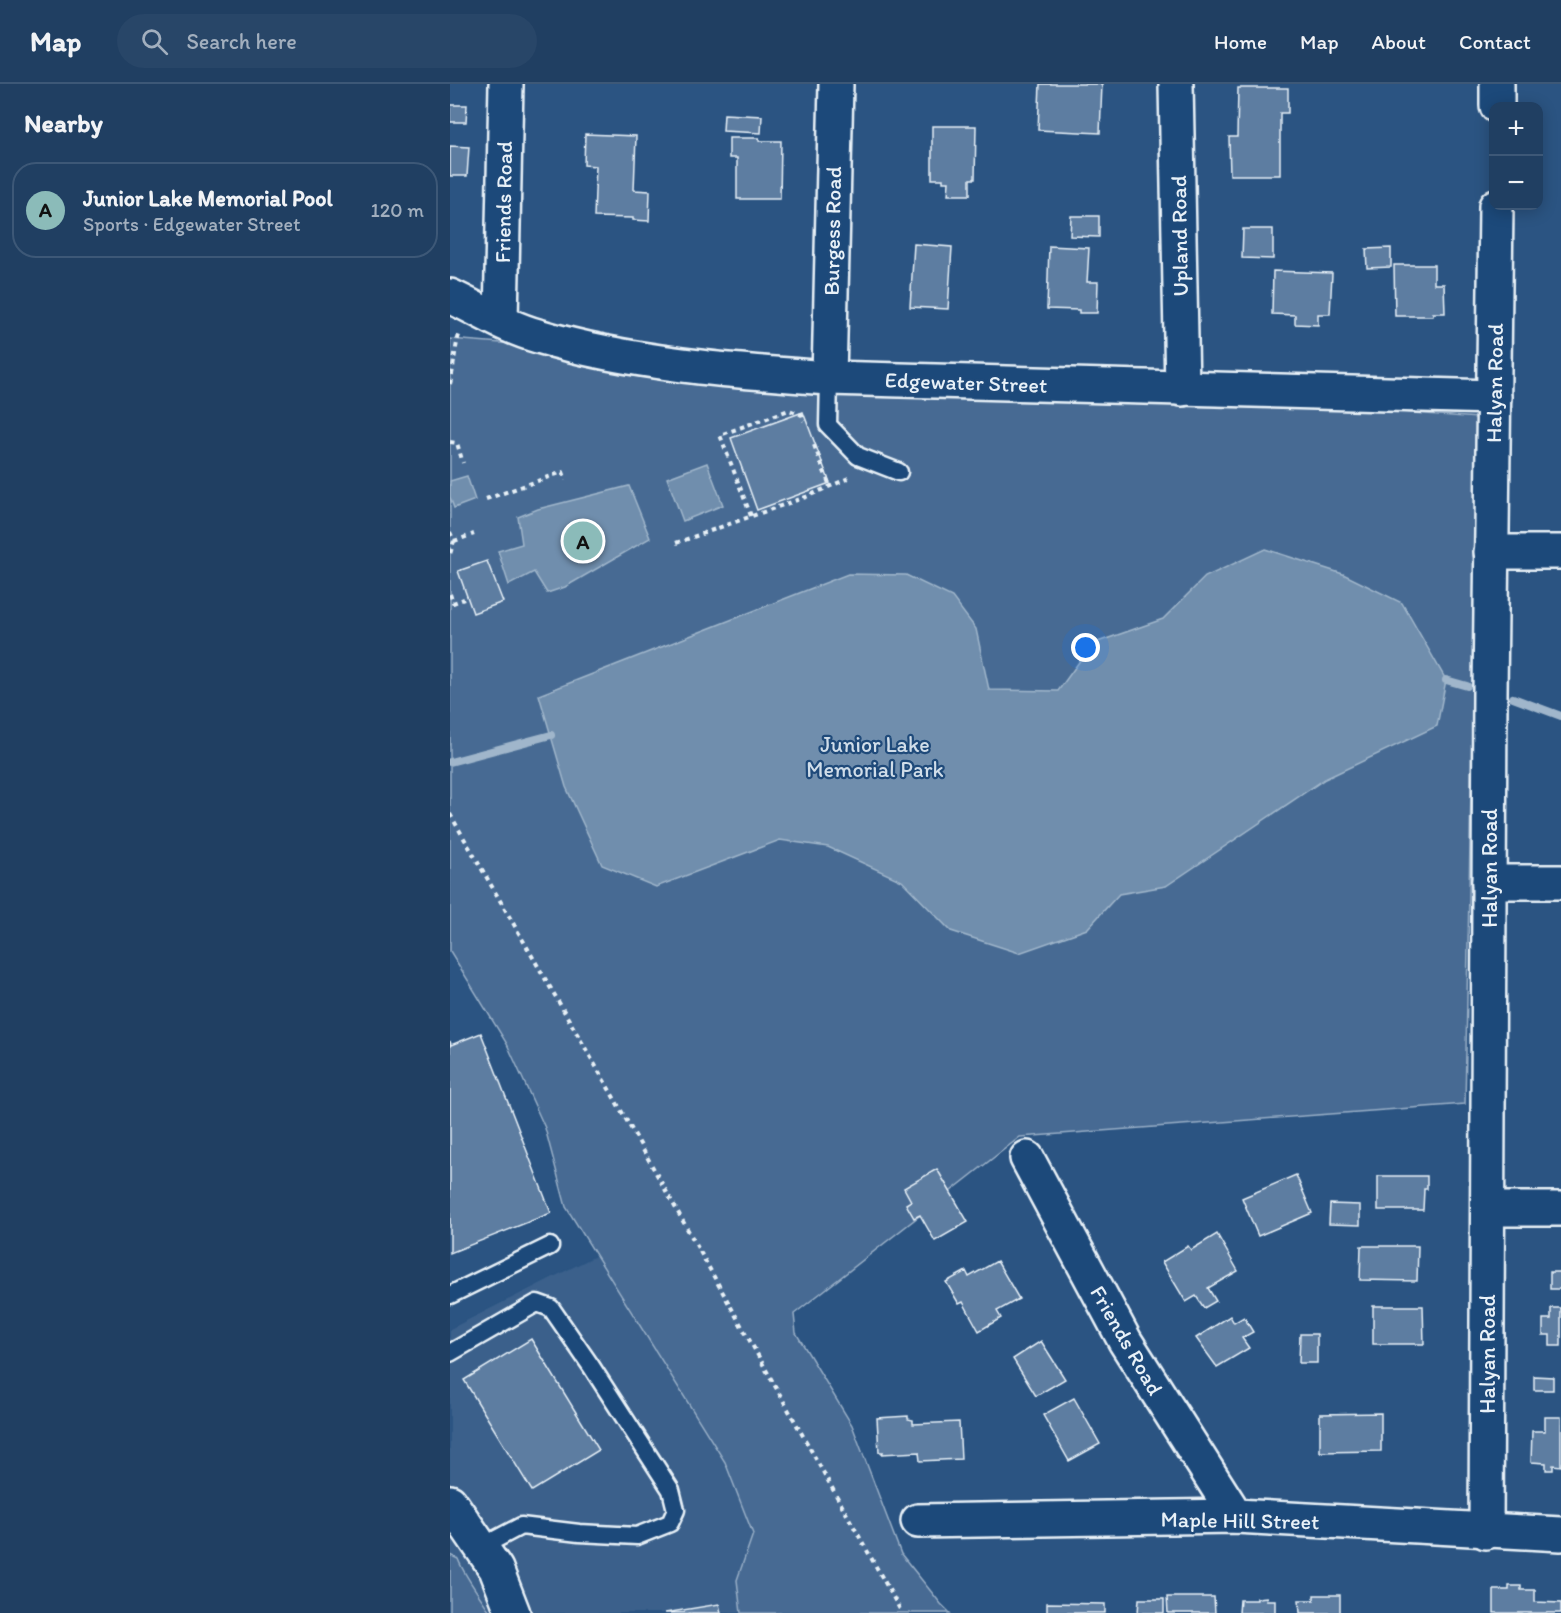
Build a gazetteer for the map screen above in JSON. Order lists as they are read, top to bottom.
{
  "streets": {
    "street": [
      "Friends Road",
      "Burgess Road",
      "Upland Road",
      "Edgewater Street",
      "Halyan Road",
      "Maple Hill Street"
    ]
  },
  "crossings": [
    ["Friends Road", "Edgewater Street"],
    ["Friends Road", "Maple Hill Street"],
    ["Burgess Road", "Edgewater Street"],
    ["Upland Road", "Edgewater Street"],
    ["Edgewater Street", "Halyan Road"],
    ["Halyan Road", "Maple Hill Street"]
  ],
  "parks": ["Junior Lake Memorial Park"],
  "page": {
    "header": "Map",
    "search": "Search here",
    "nav": [
      "Home",
      "Map",
      "About",
      "Contact"
    ],
    "heading": "Nearby",
    "map_buttons": ["+", "−"],
    "list": [
      {
        "mark": "A",
        "name": "Junior Lake Memorial Pool",
        "note": "Sports · Edgewater Street",
        "value": "120 m"
      }
    ],
    "pins": "A"
  }
}
